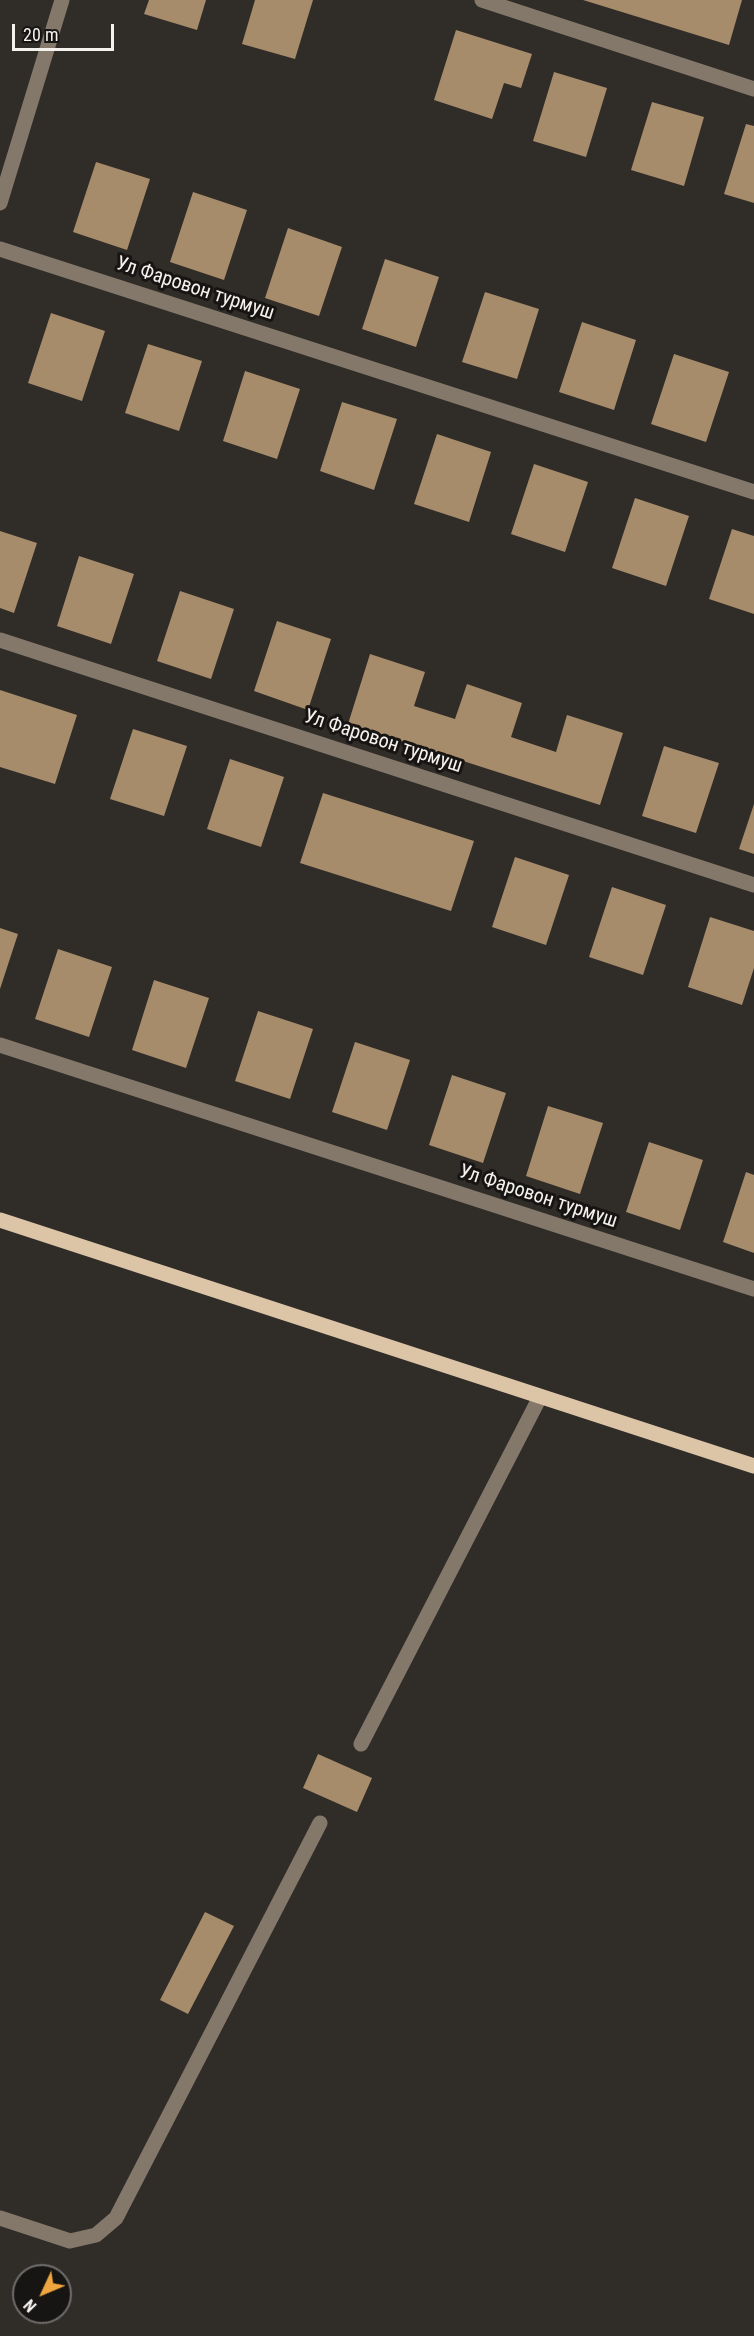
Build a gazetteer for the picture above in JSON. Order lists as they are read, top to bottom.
{
  "streets": {
    "street": ["Ул Фаровон турмуш"]
  },
  "scale_bar": "20 m",
  "north": "bottom left"
}
